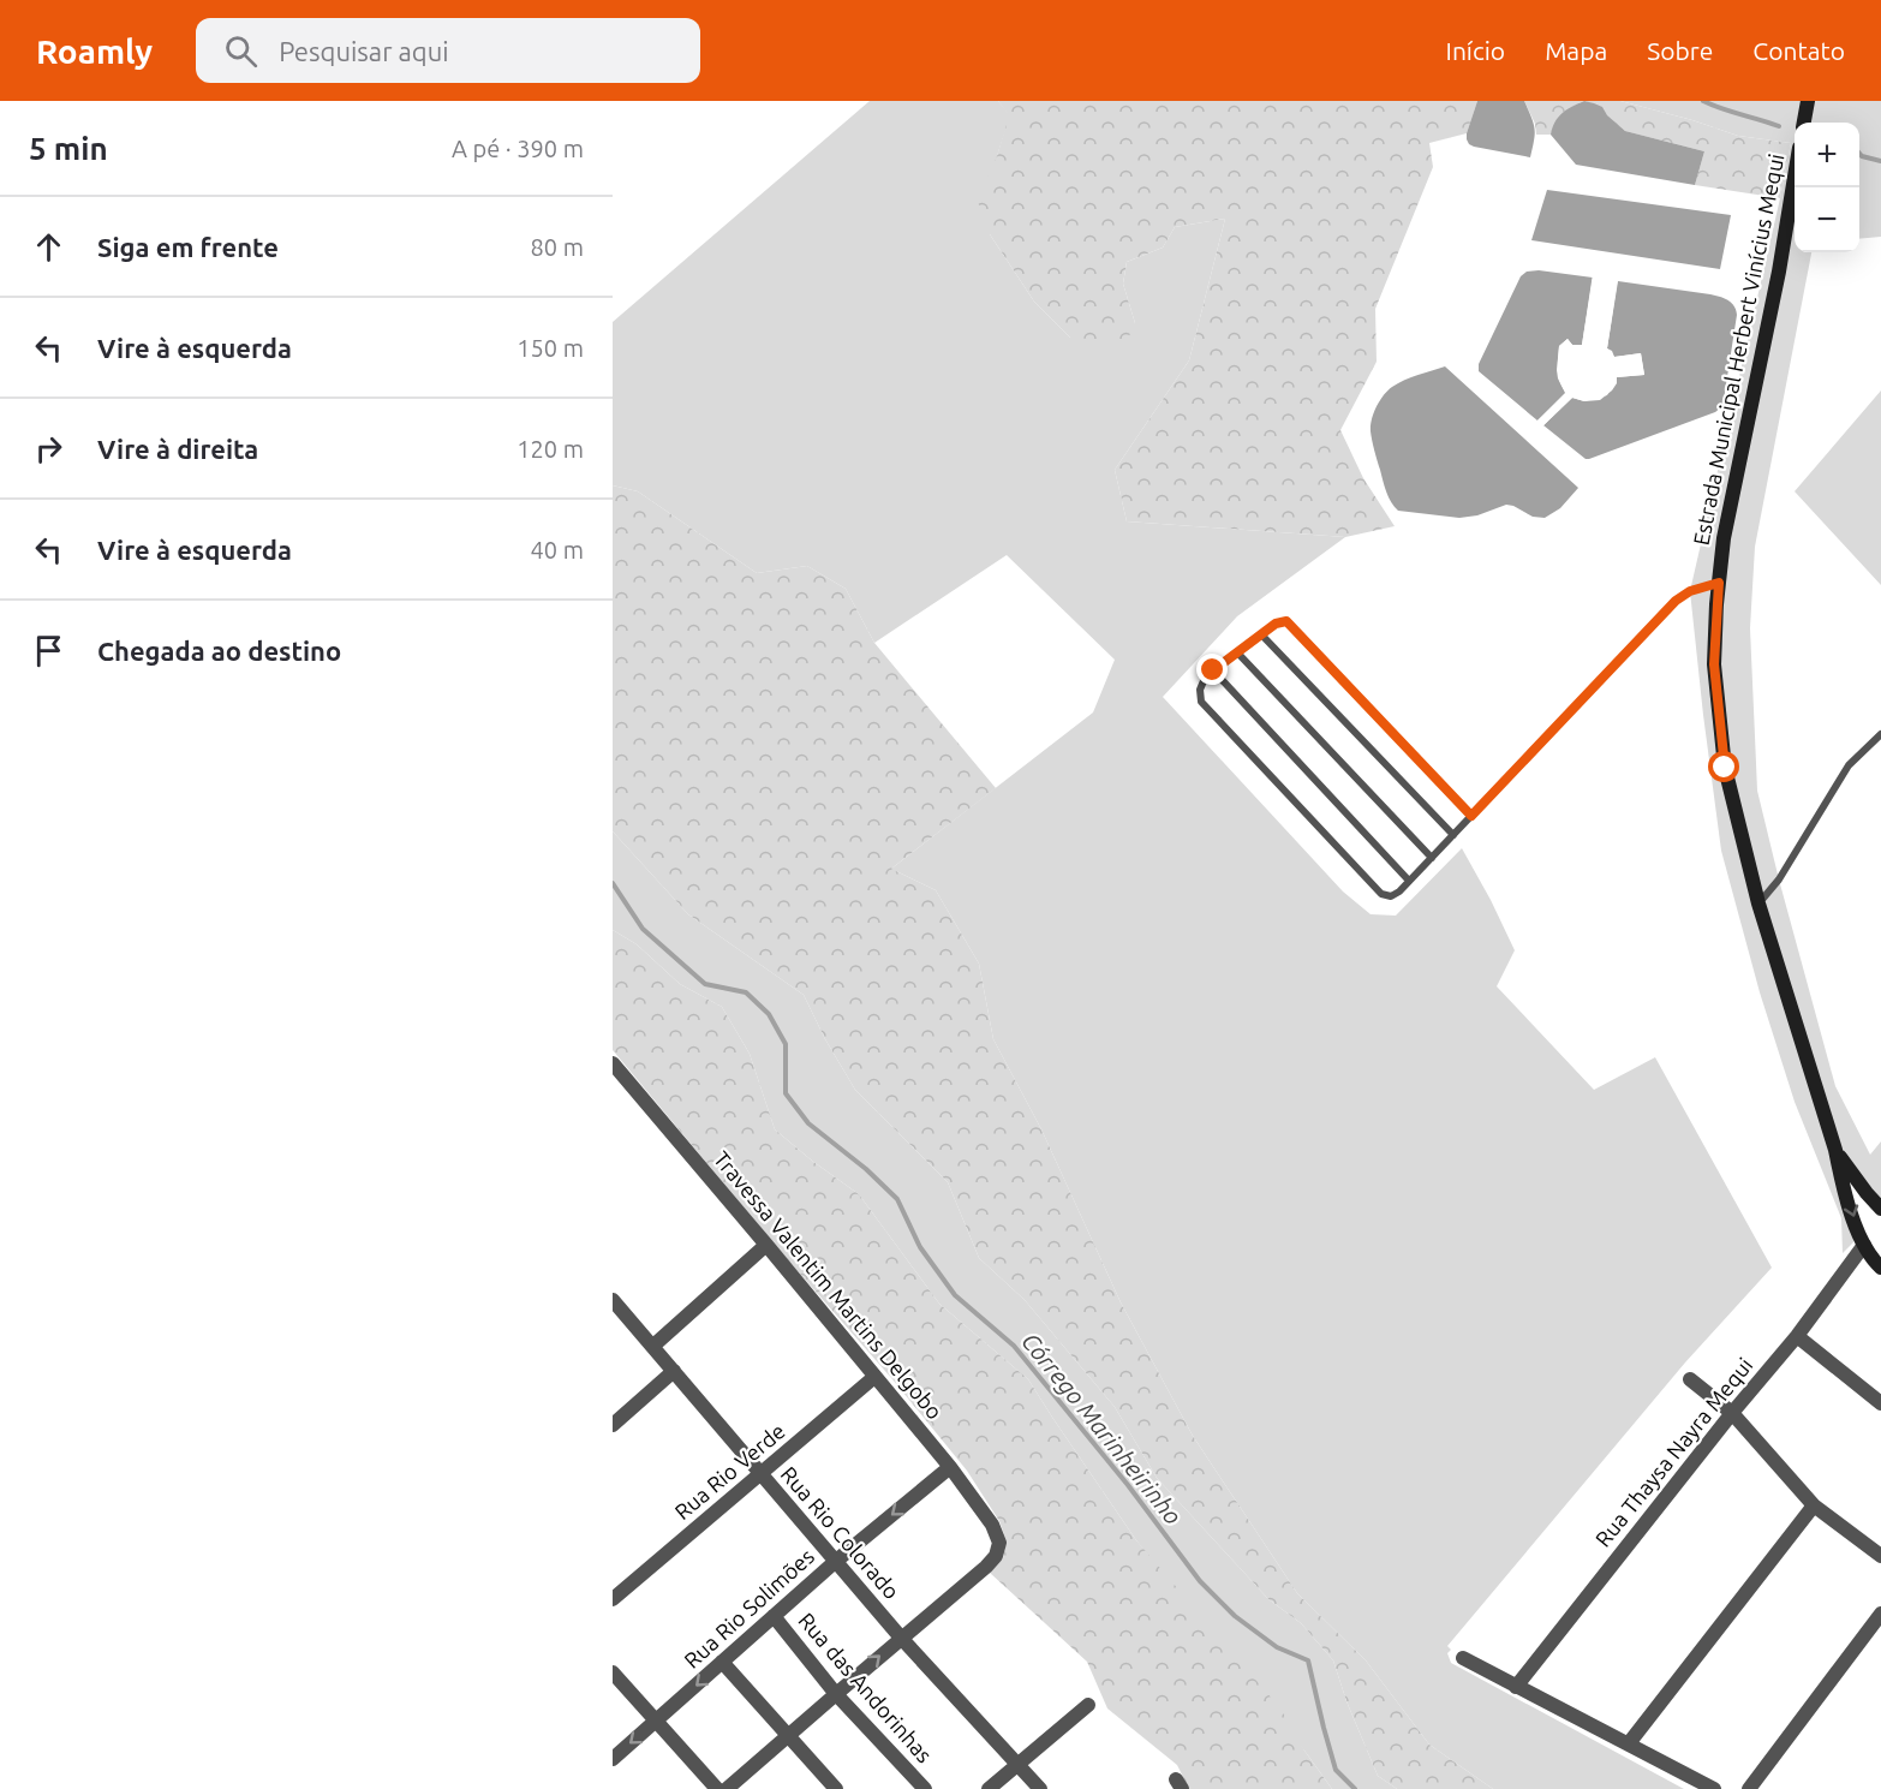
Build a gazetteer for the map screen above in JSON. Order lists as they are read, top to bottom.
{
  "streets": {
    "main road": ["Estrada Municipal Herbert Vinícius Mequi"],
    "street": [
      "Travessa Valentim Martins Delgobo",
      "Rua Thaysa Nayra Mequi",
      "Rua Rio Verde",
      "Rua Rio Colorado",
      "Rua Rio Solimões",
      "Rua das Andorinhas"
    ]
  },
  "crossings": [
    ["Estrada Municipal Herbert Vinícius Mequi", "Rua Thaysa Nayra Mequi"],
    ["Travessa Valentim Martins Delgobo", "Rua Rio Verde"],
    ["Travessa Valentim Martins Delgobo", "Rua Rio Colorado"],
    ["Travessa Valentim Martins Delgobo", "Rua Rio Solimões"],
    ["Rua Rio Verde", "Rua Rio Colorado"],
    ["Rua Rio Colorado", "Rua Rio Solimões"],
    ["Rua Rio Solimões", "Rua das Andorinhas"]
  ],
  "one_way": ["Rua Rio Solimões"],
  "water": ["Córrego Marinheirinho"],
  "page": {
    "header": "Roamly",
    "search": "Pesquisar aqui",
    "nav": [
      "Início",
      "Mapa",
      "Sobre",
      "Contato"
    ],
    "heading": ["5 min", "A pé · 390 m"],
    "map_buttons": ["+", "−"],
    "list": [
      ["Siga em frente", "80 m"],
      ["Vire à esquerda", "150 m"],
      ["Vire à direita", "120 m"],
      ["Vire à esquerda", "40 m"],
      "Chegada ao destino"
    ]
  }
}
